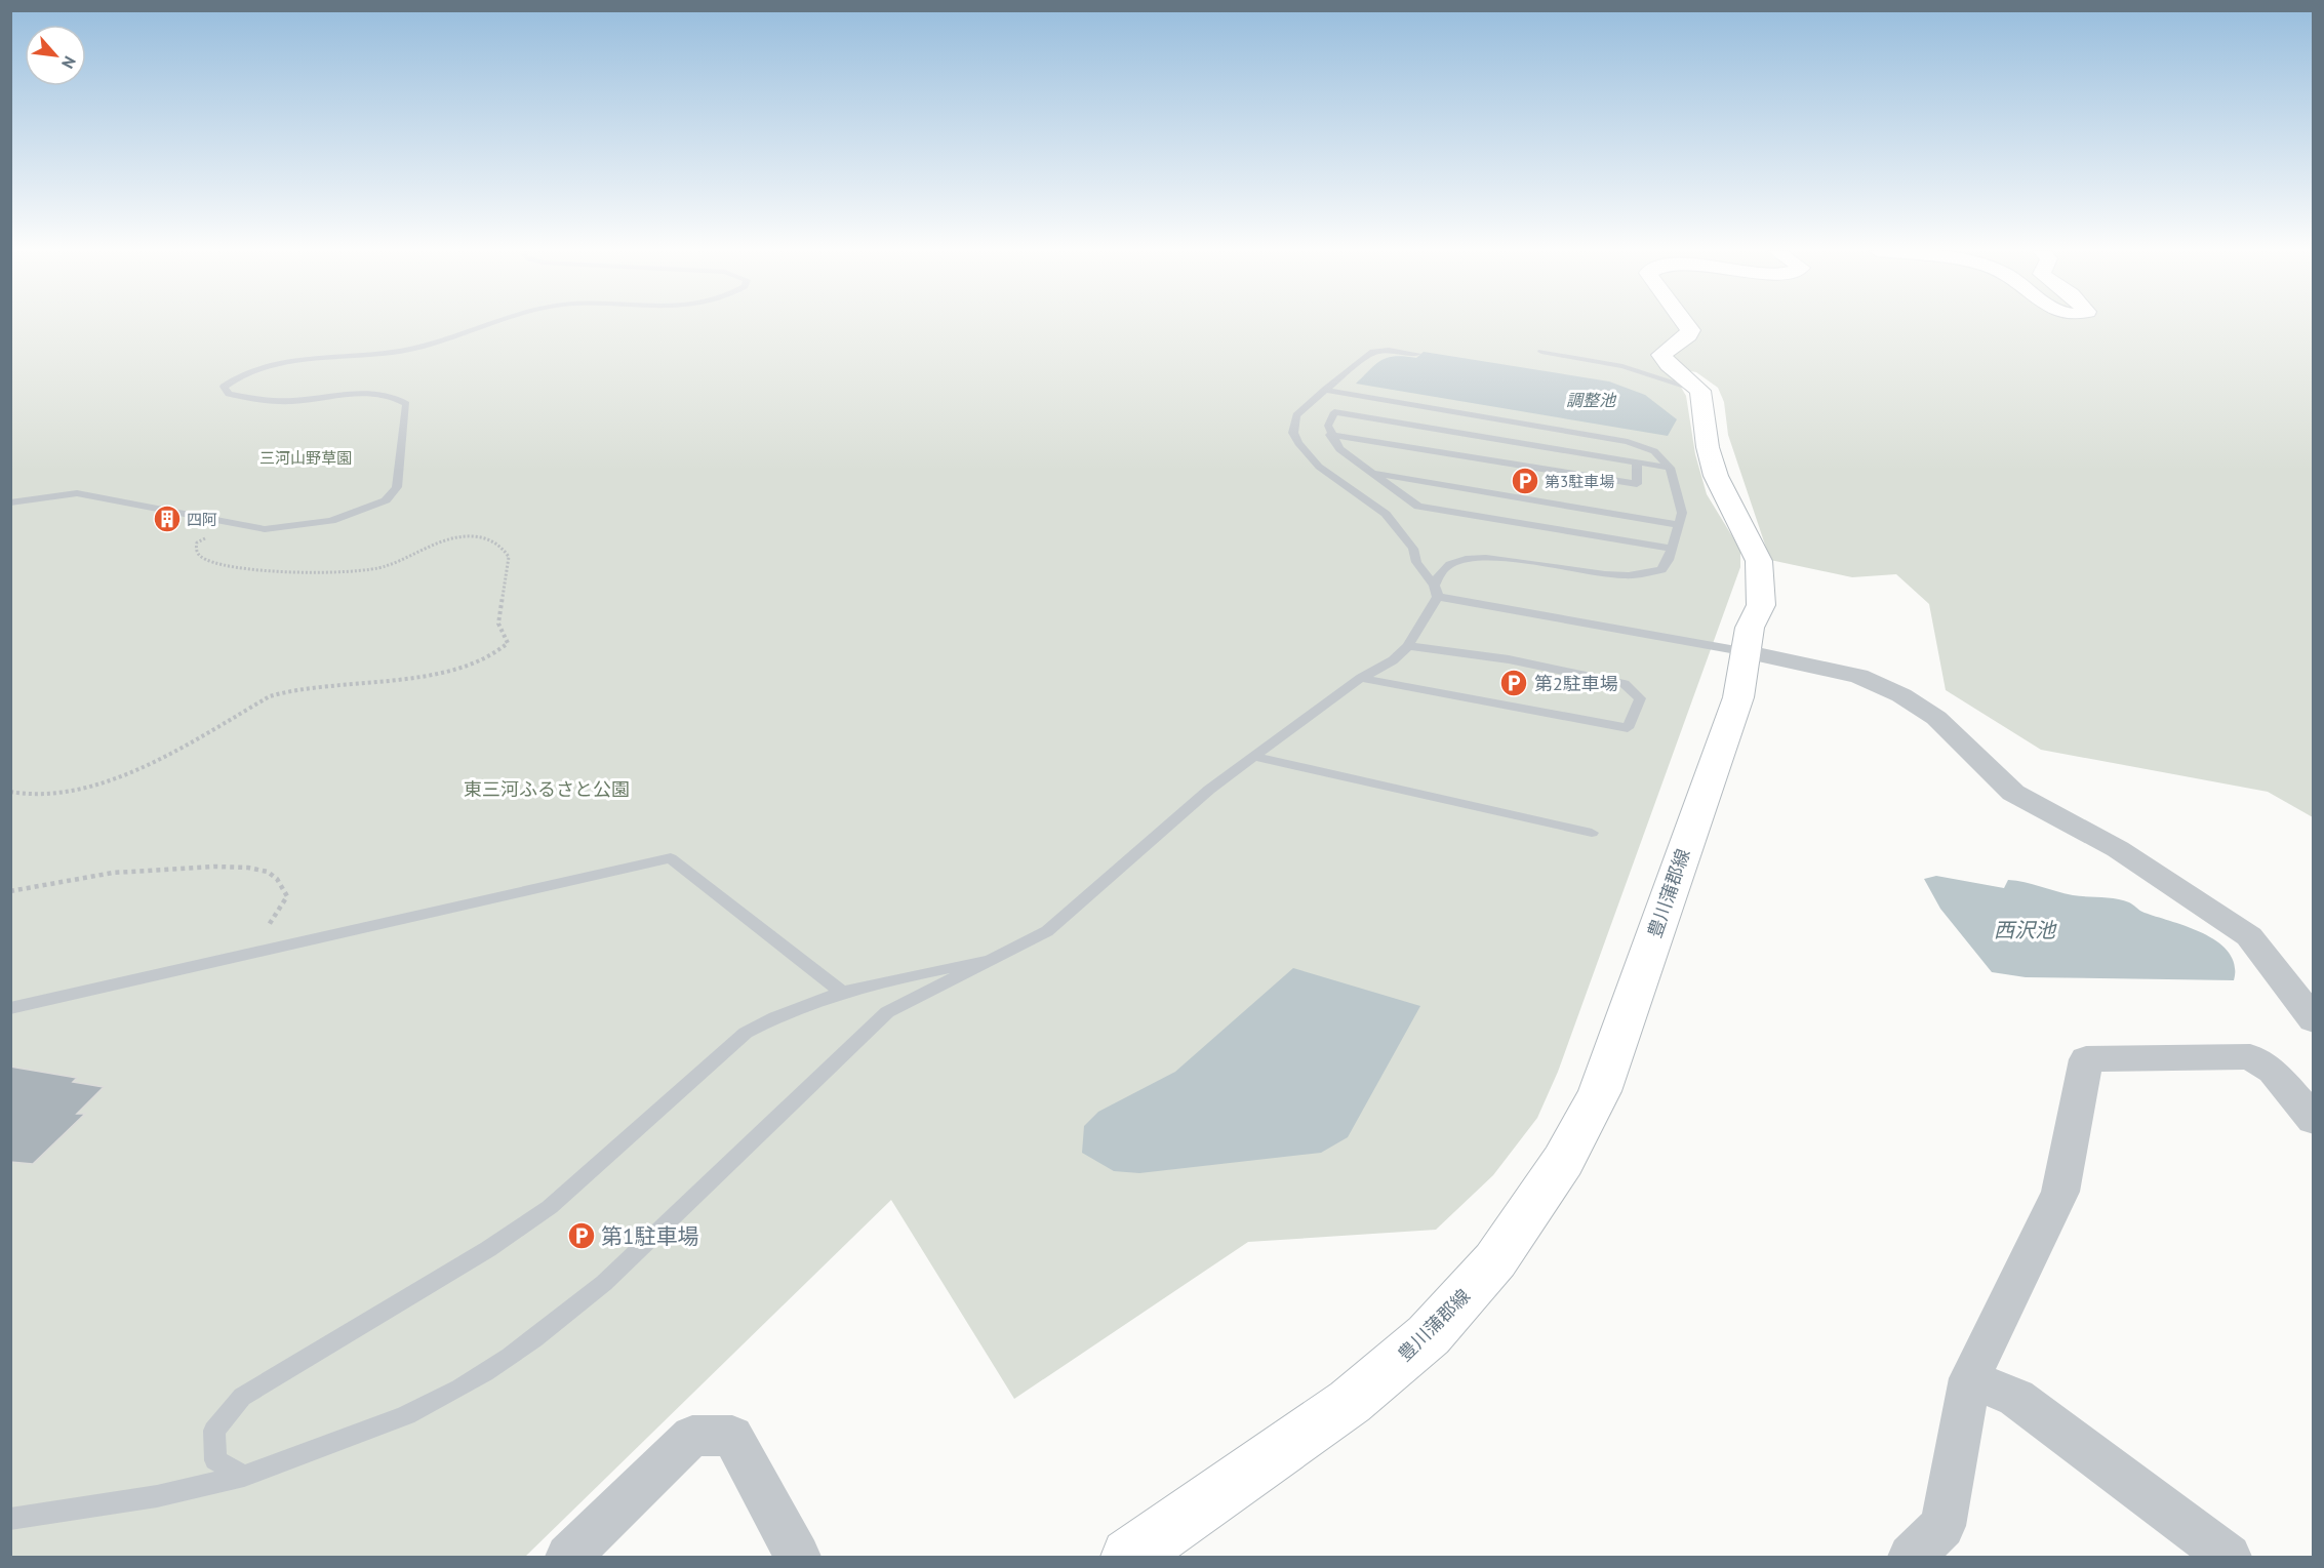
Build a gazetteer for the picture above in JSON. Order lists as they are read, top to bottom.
{
  "streets": {
    "main road": ["豊川蒲郡線"]
  },
  "water": ["調整池", "西沢池"],
  "parks": ["三河山野草園", "東三河ふるさと公園"],
  "places": {
    "parking": ["第3駐車場", "第2駐車場", "第1駐車場"],
    "building": ["四阿"]
  },
  "north": "bottom right"
}
